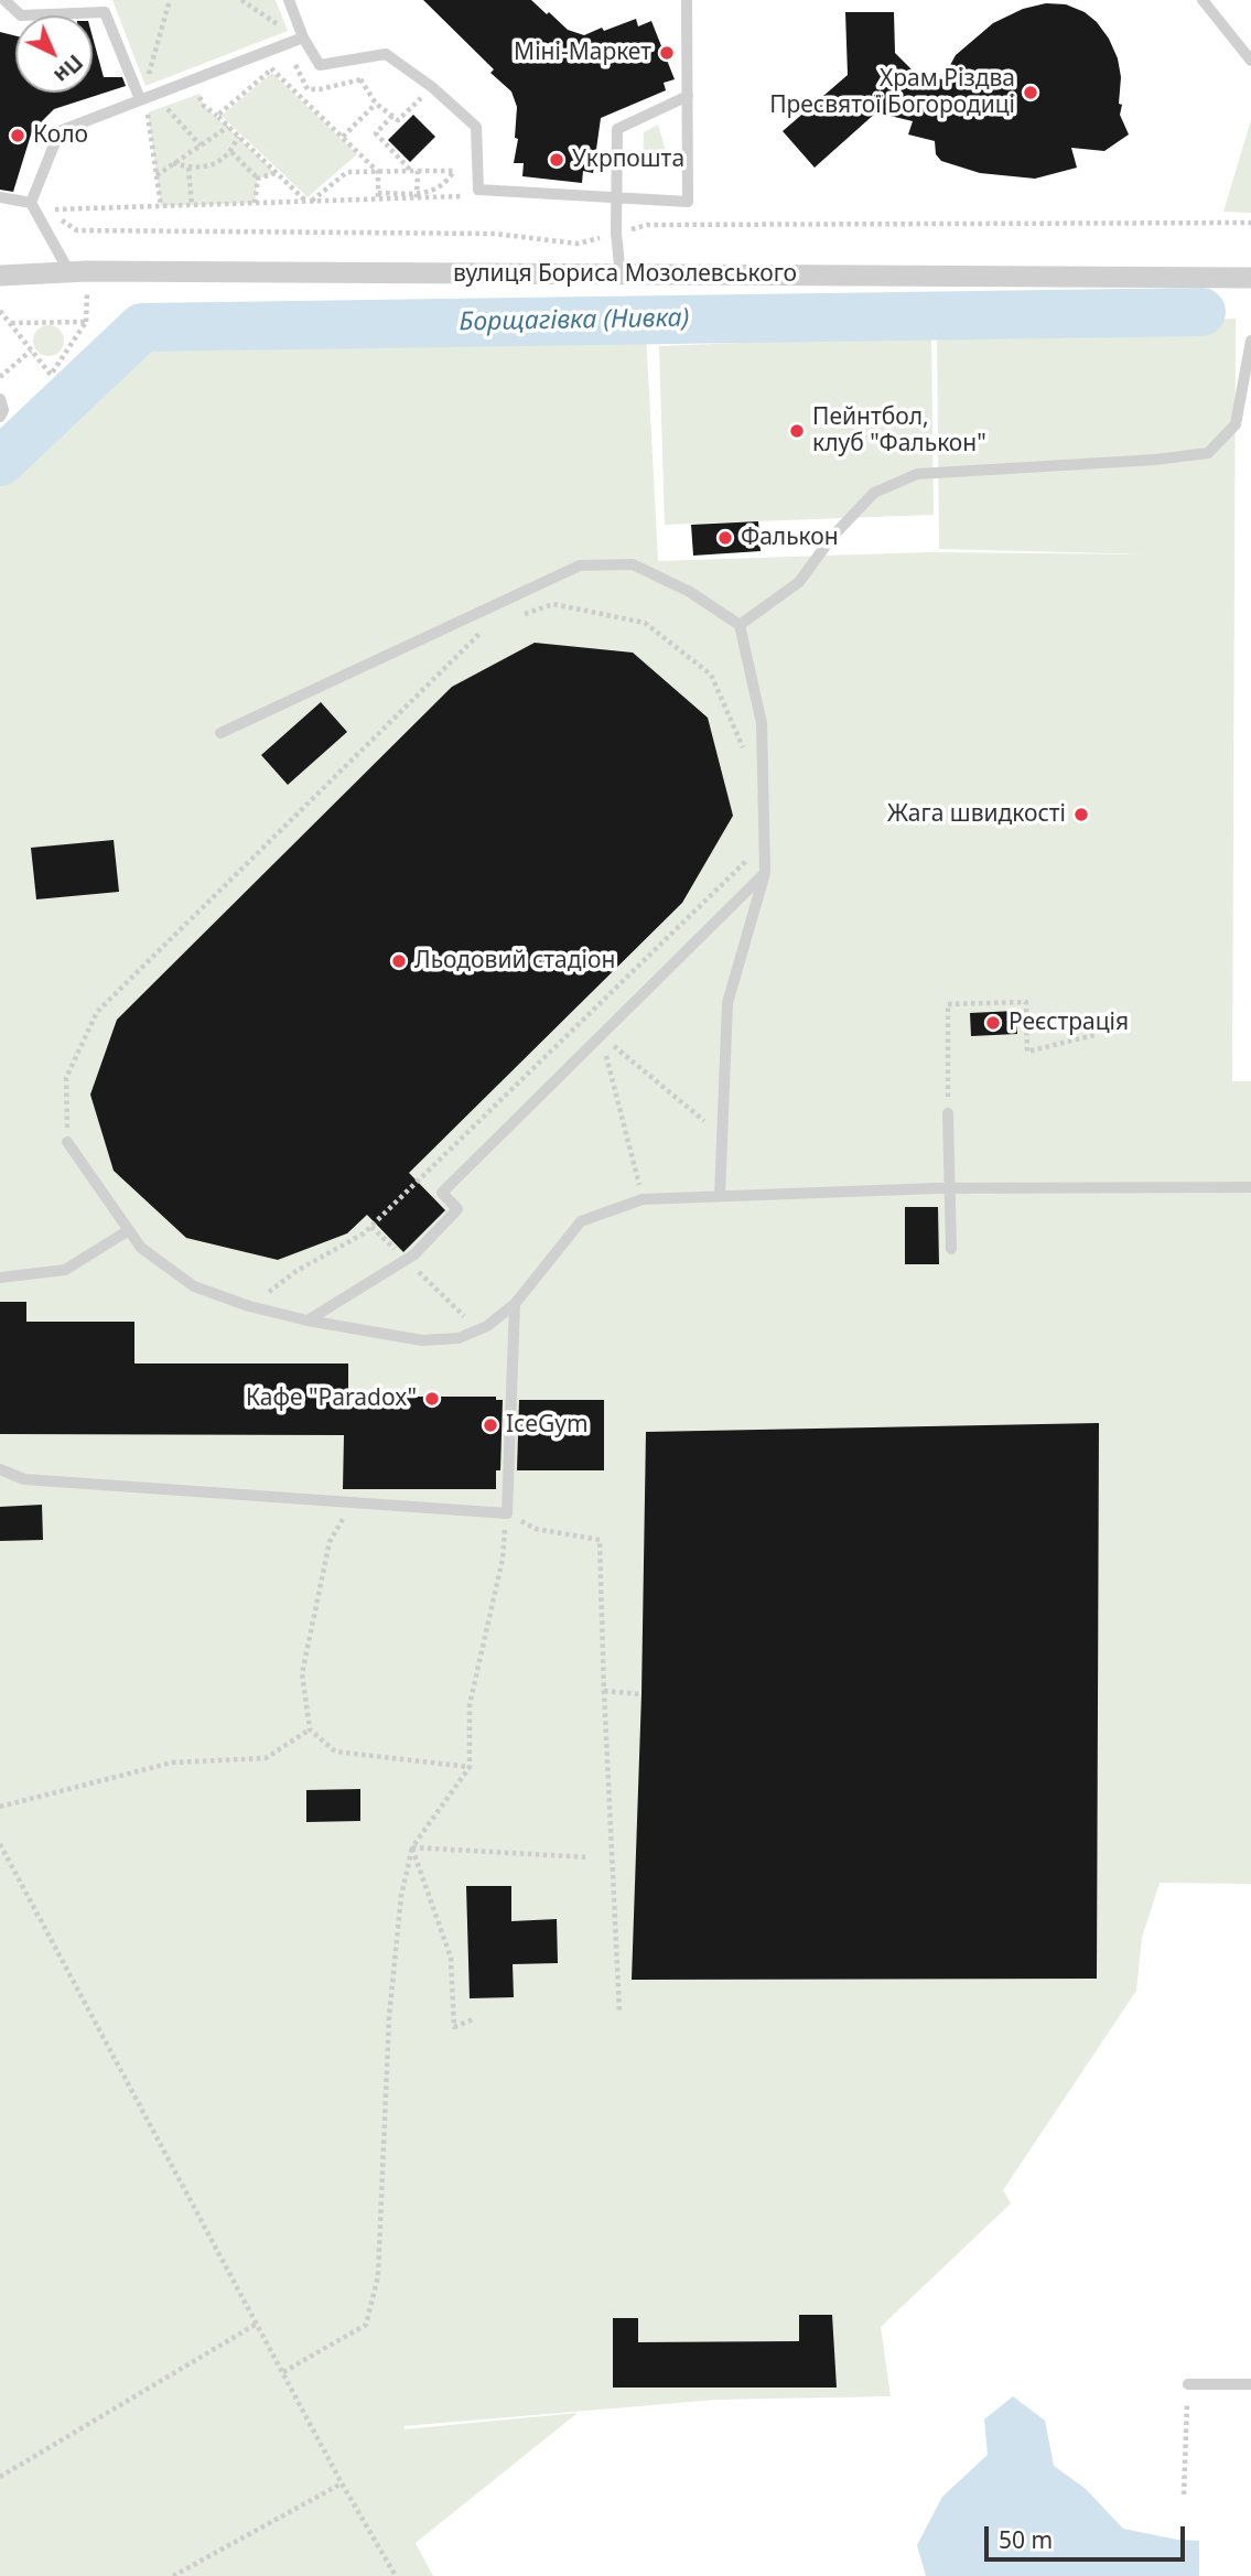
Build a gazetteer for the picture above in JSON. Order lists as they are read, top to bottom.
{
  "streets": {
    "street": ["вулиця Бориса Мозолевського"]
  },
  "water": ["Борщагівка (Нивка)"],
  "places": [
    "Міні-Маркет",
    "Храм Різдва Пресвятої Богородиці",
    "Коло",
    "Укрпошта",
    "Пейнтбол, клуб \"Фалькон\"",
    "Фалькон",
    "Жага швидкості",
    "Льодовий стадіон",
    "Реєстрація",
    "Кафе \"Paradox\"",
    "IceGym"
  ],
  "scale_bar": "50 m",
  "north": "bottom right"
}
